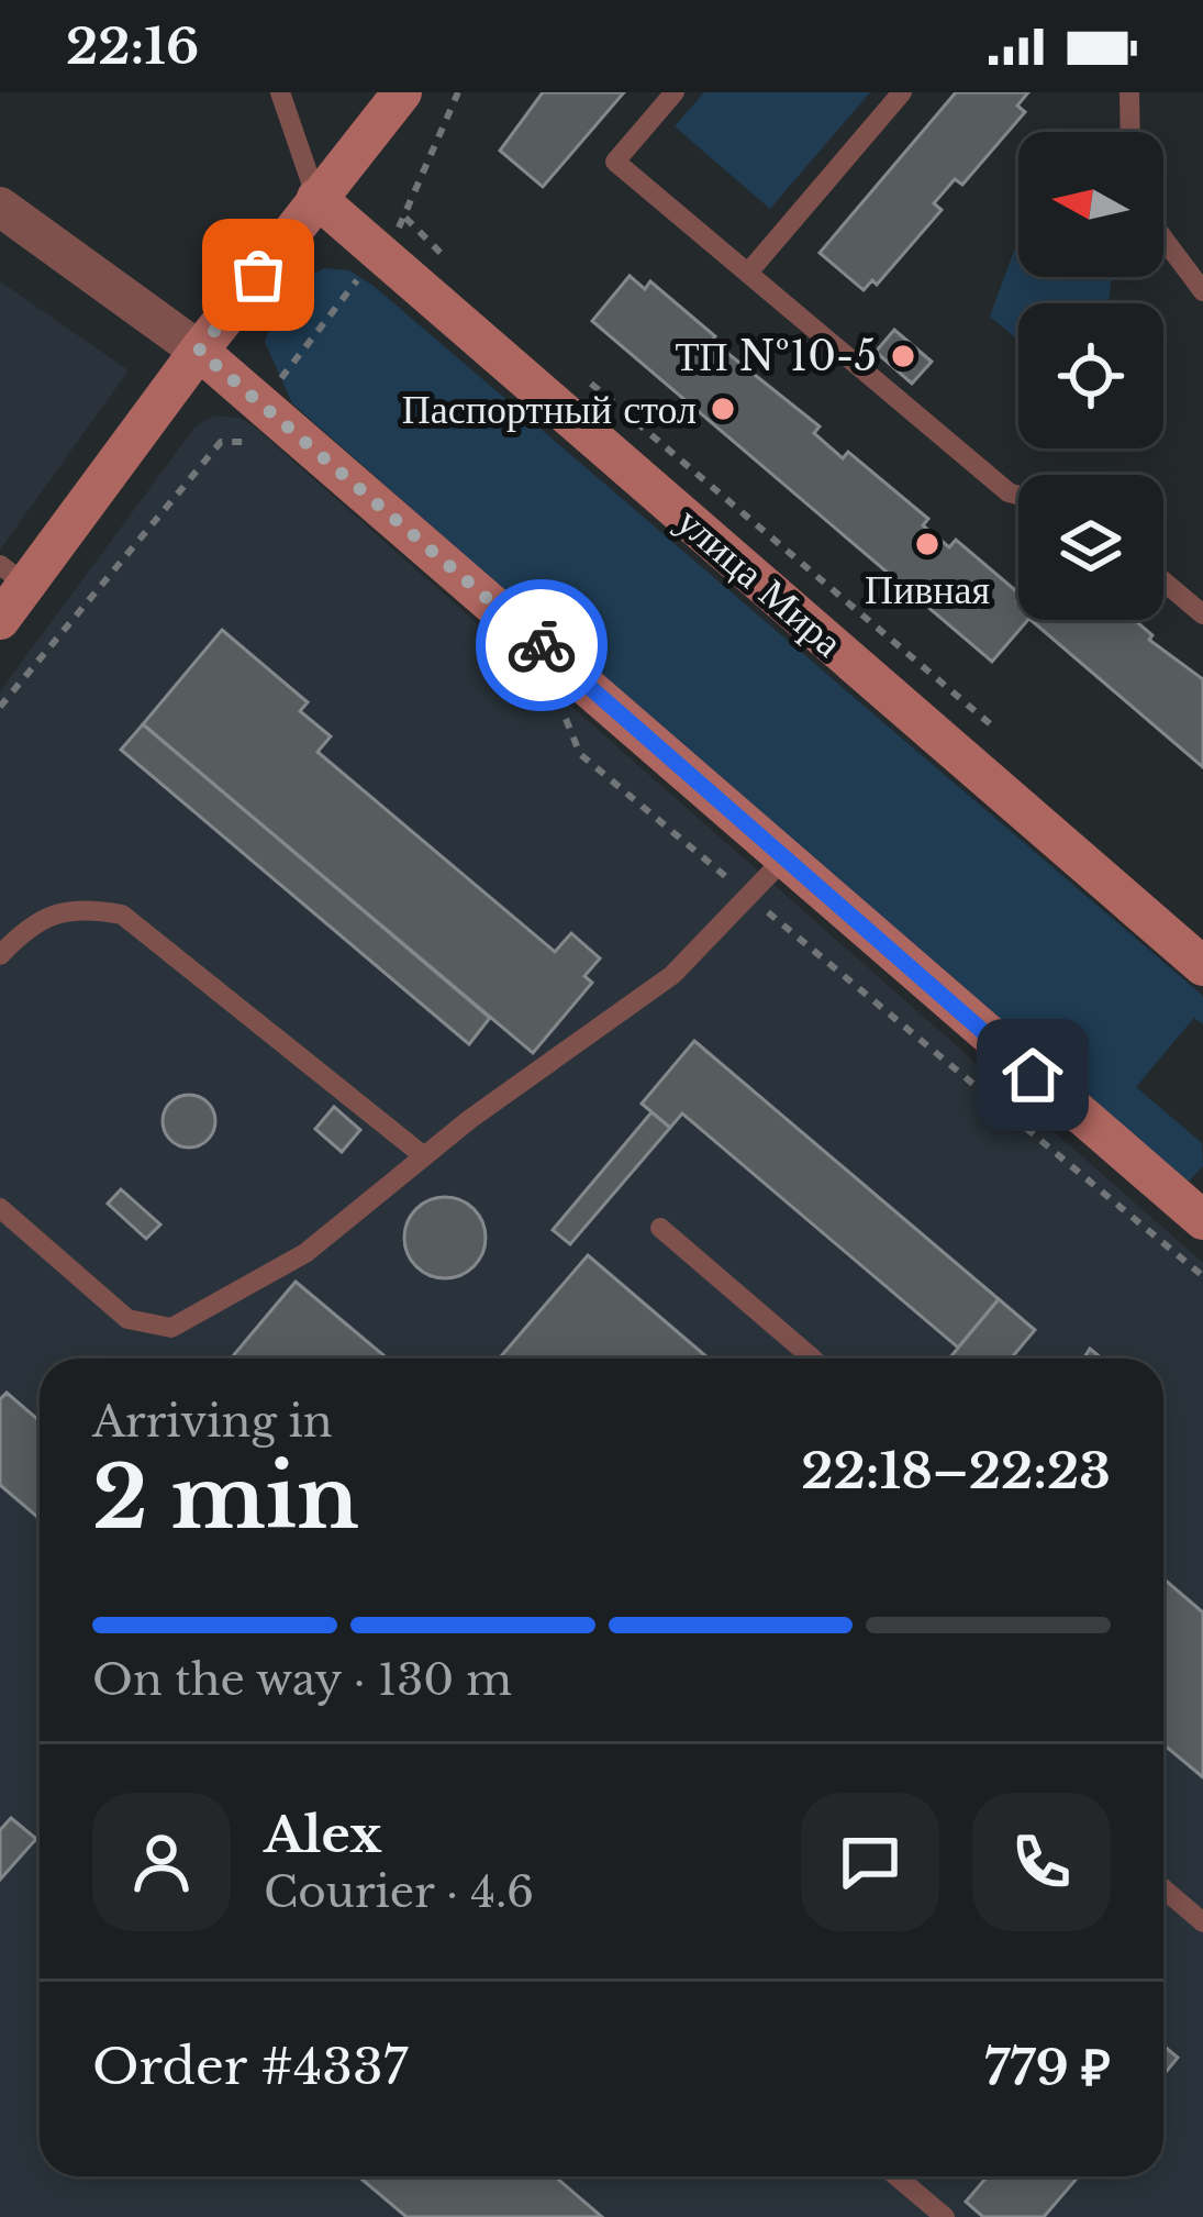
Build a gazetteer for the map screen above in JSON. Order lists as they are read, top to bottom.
{
  "streets": {
    "main road": ["улица Мира"]
  },
  "places": ["ТП №10-5", "Паспортный стол", "Пивная"],
  "north": "left",
  "page": {
    "status": "22:16",
    "heading": ["2 min", "Arriving in", "22:18–22:23"],
    "panel": [
      "Alex",
      "Courier · 4.6",
      "Order #4337",
      "779 ₽"
    ],
    "bar": "On the way · 130 m"
  }
}
